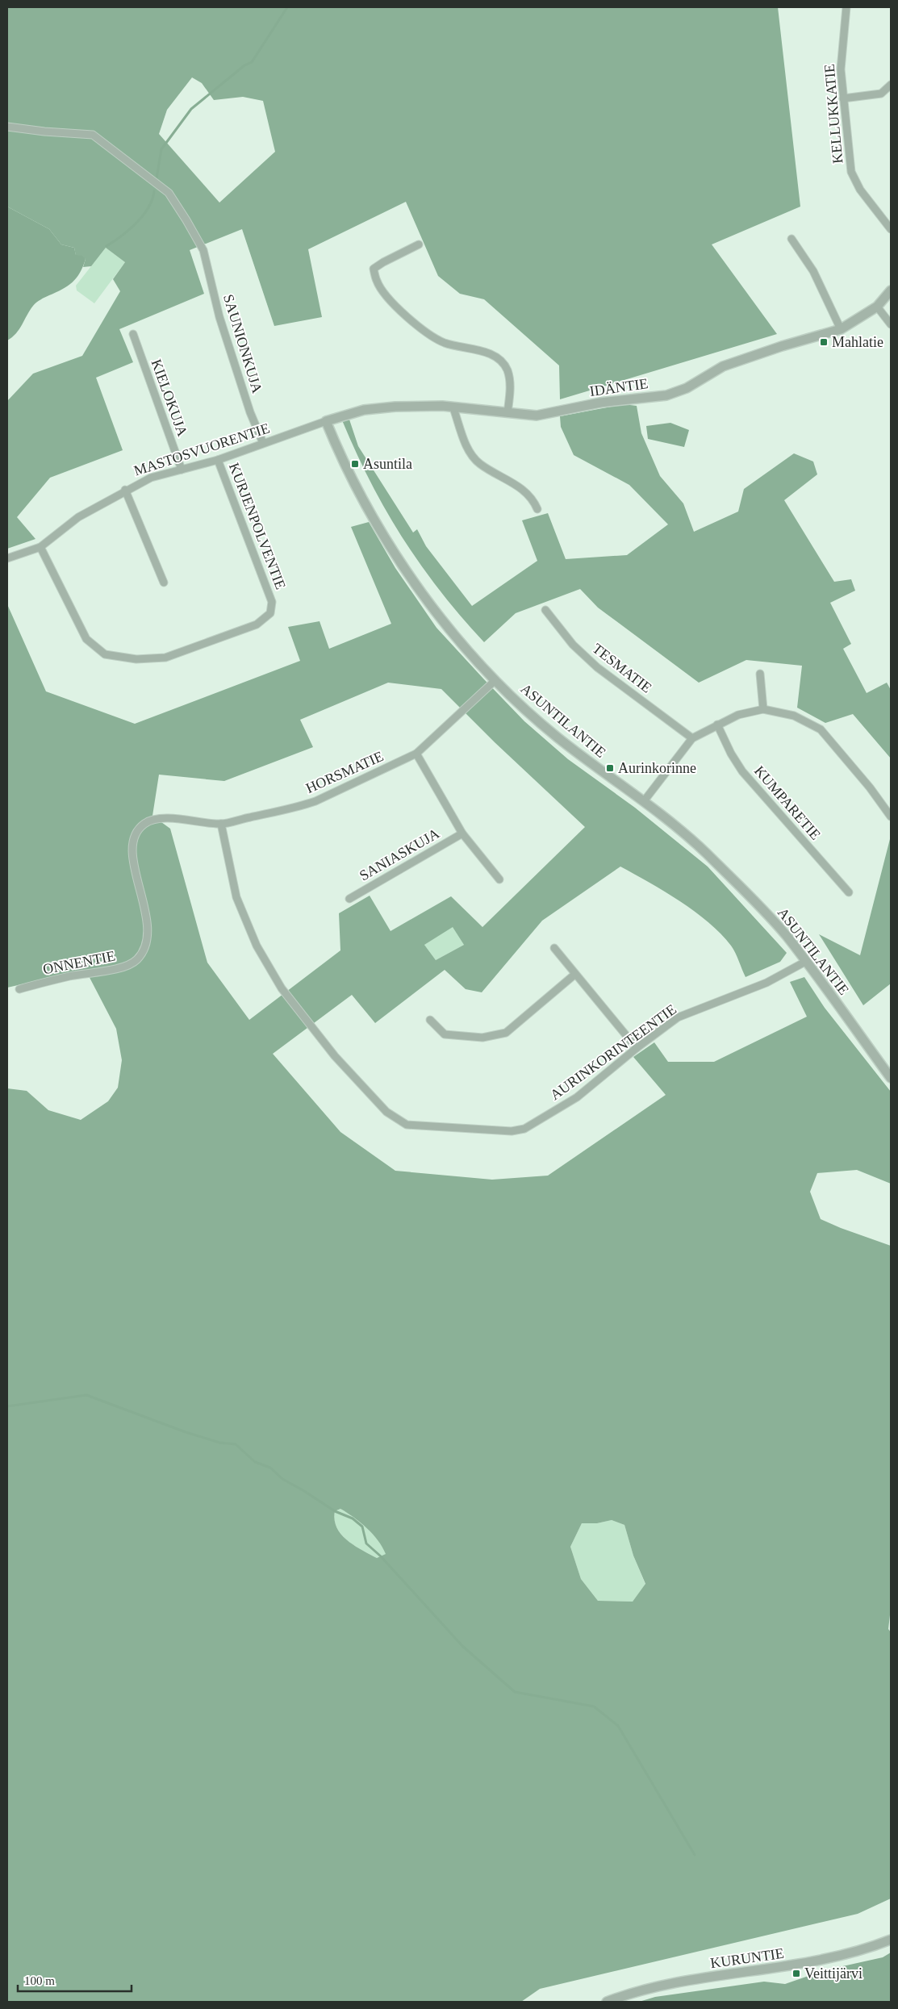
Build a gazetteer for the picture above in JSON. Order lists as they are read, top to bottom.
{
  "streets": {
    "street": [
      "KELLUKKATIE",
      "SAUNIONKUJA",
      "IDÄNTIE",
      "KIELOKUJA",
      "MASTOSVUORENTIE",
      "KURJENPOLVENTIE",
      "TESMATIE",
      "ASUNTILANTIE",
      "HORSMATIE",
      "KUMPARETIE",
      "SANIASKUJA",
      "ONNENTIE",
      "AURINKORINTEENTIE",
      "KURUNTIE"
    ]
  },
  "crossings": [
    ["SAUNIONKUJA", "MASTOSVUORENTIE"],
    ["IDÄNTIE", "MASTOSVUORENTIE"],
    ["IDÄNTIE", "ASUNTILANTIE"],
    ["KIELOKUJA", "MASTOSVUORENTIE"],
    ["MASTOSVUORENTIE", "KURJENPOLVENTIE"],
    ["MASTOSVUORENTIE", "ASUNTILANTIE"],
    ["ASUNTILANTIE", "HORSMATIE"],
    ["ASUNTILANTIE", "AURINKORINTEENTIE"],
    ["HORSMATIE", "ONNENTIE"],
    ["HORSMATIE", "AURINKORINTEENTIE"]
  ],
  "places": {
    "transit": [
      "Mahlatie",
      "Asuntila",
      "Aurinkorinne",
      "Veittijärvi"
    ]
  },
  "scale_bar": "100 m"
}
